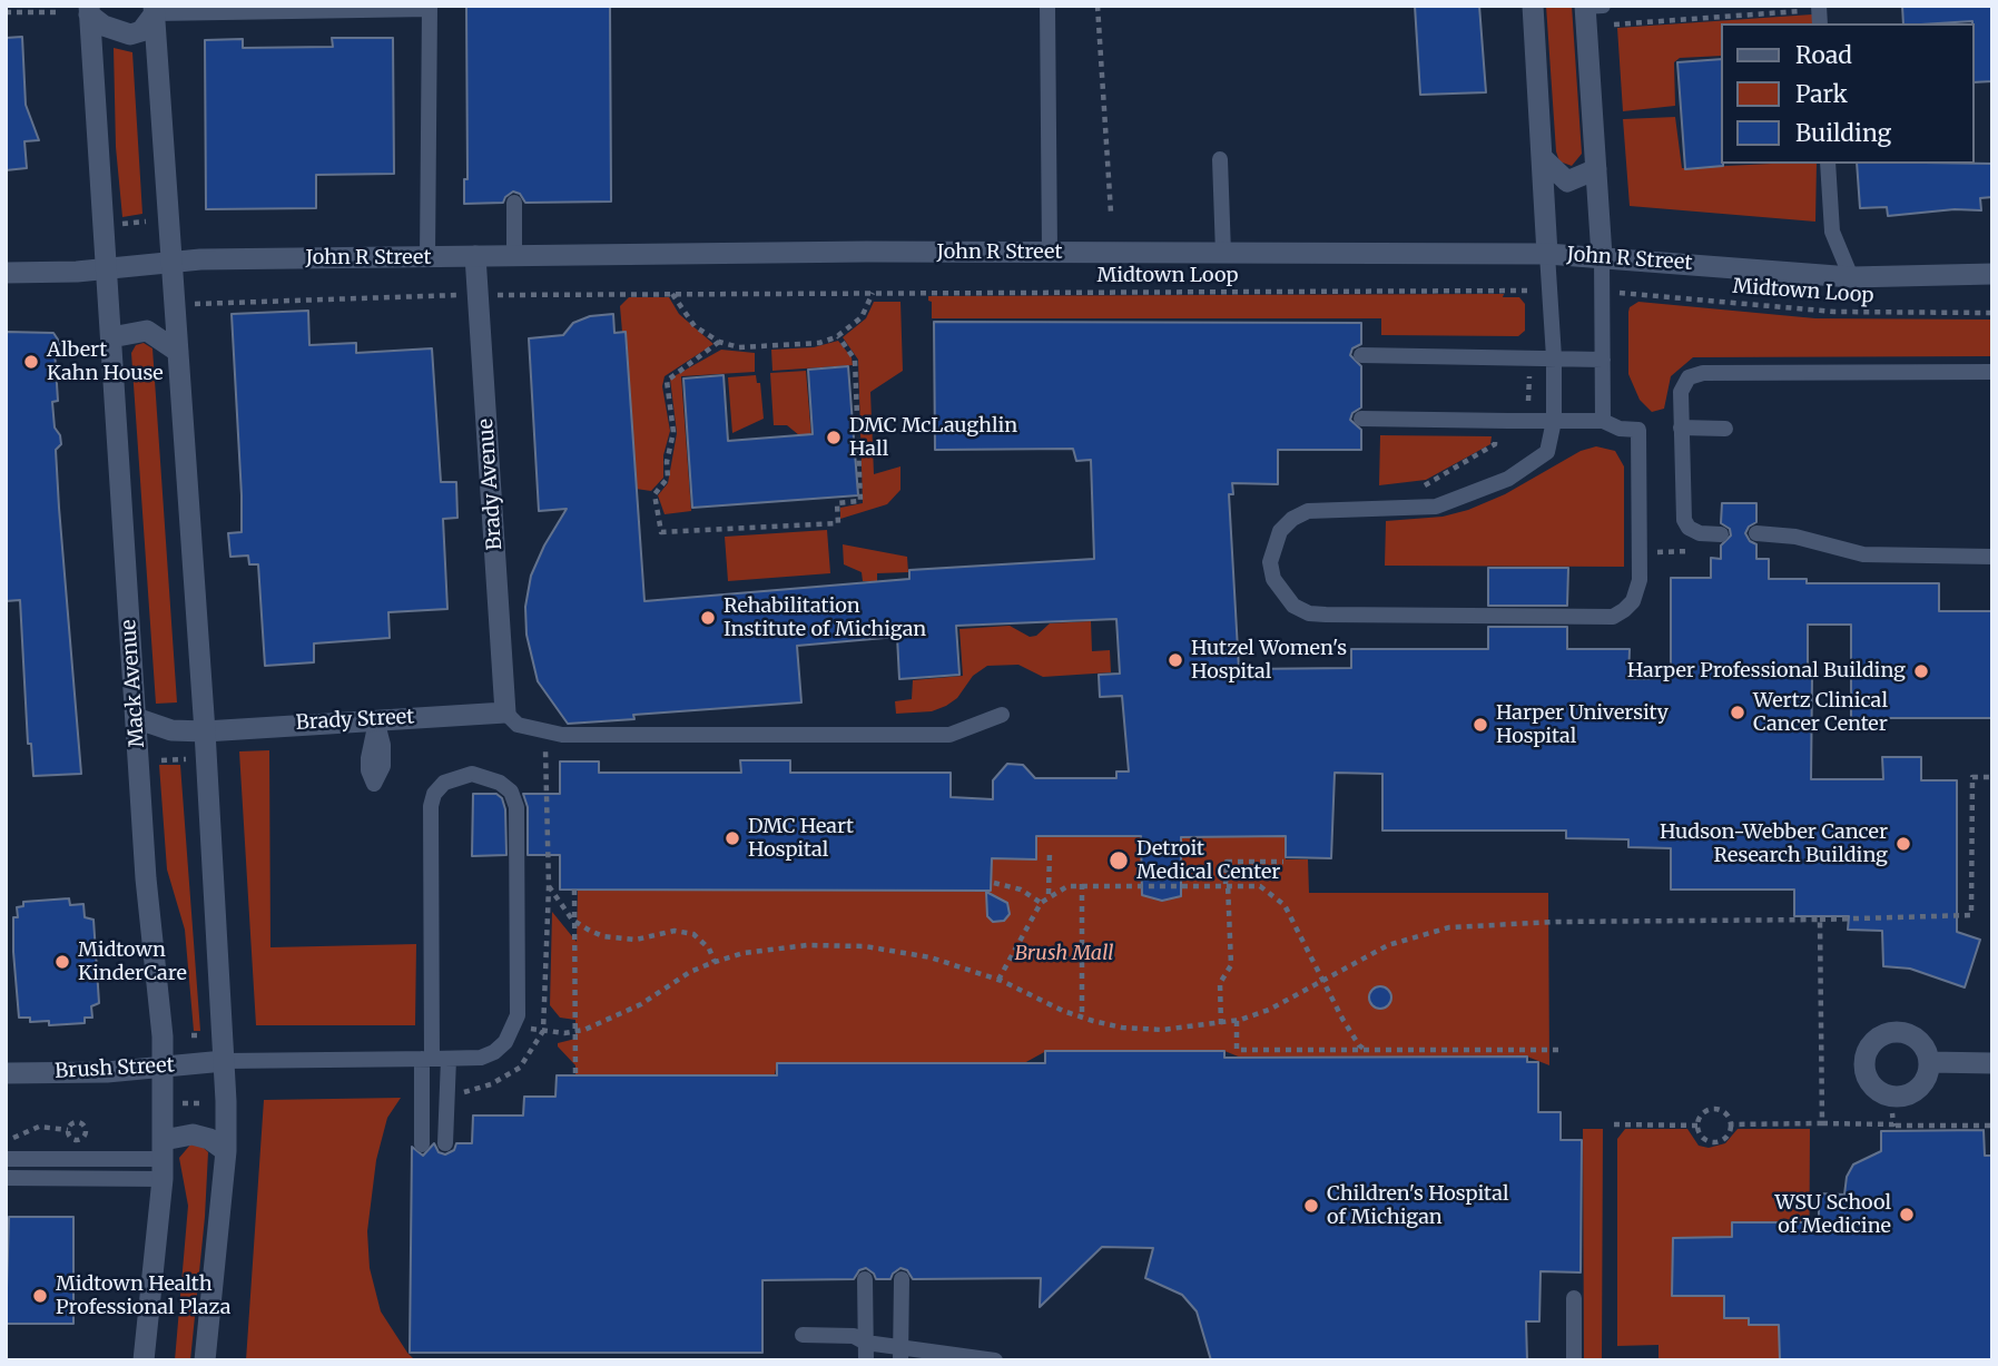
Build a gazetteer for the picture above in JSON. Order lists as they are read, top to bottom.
{
  "streets": {
    "street": [
      "John R Street",
      "Brady Avenue",
      "Mack Avenue",
      "Brady Street",
      "Brush Street"
    ],
    "path": ["Midtown Loop"]
  },
  "crossings": [
    ["John R Street", "Brady Avenue"],
    ["John R Street", "Mack Avenue"],
    ["Brady Avenue", "Brady Street"],
    ["Mack Avenue", "Brady Street"],
    ["Mack Avenue", "Brush Street"]
  ],
  "parks": ["Brush Mall"],
  "places": [
    "Albert Kahn House",
    "DMC McLaughlin Hall",
    "Rehabilitation Institute of Michigan",
    "Hutzel Women's Hospital",
    "Harper Professional Building",
    "Wertz Clinical Cancer Center",
    "Harper University Hospital",
    "DMC Heart Hospital",
    "Hudson-Webber Cancer Research Building",
    "Detroit Medical Center",
    "Midtown KinderCare",
    "Children's Hospital of Michigan",
    "WSU School of Medicine",
    "Midtown Health Professional Plaza"
  ],
  "legend": ["Road", "Park", "Building"]
}
